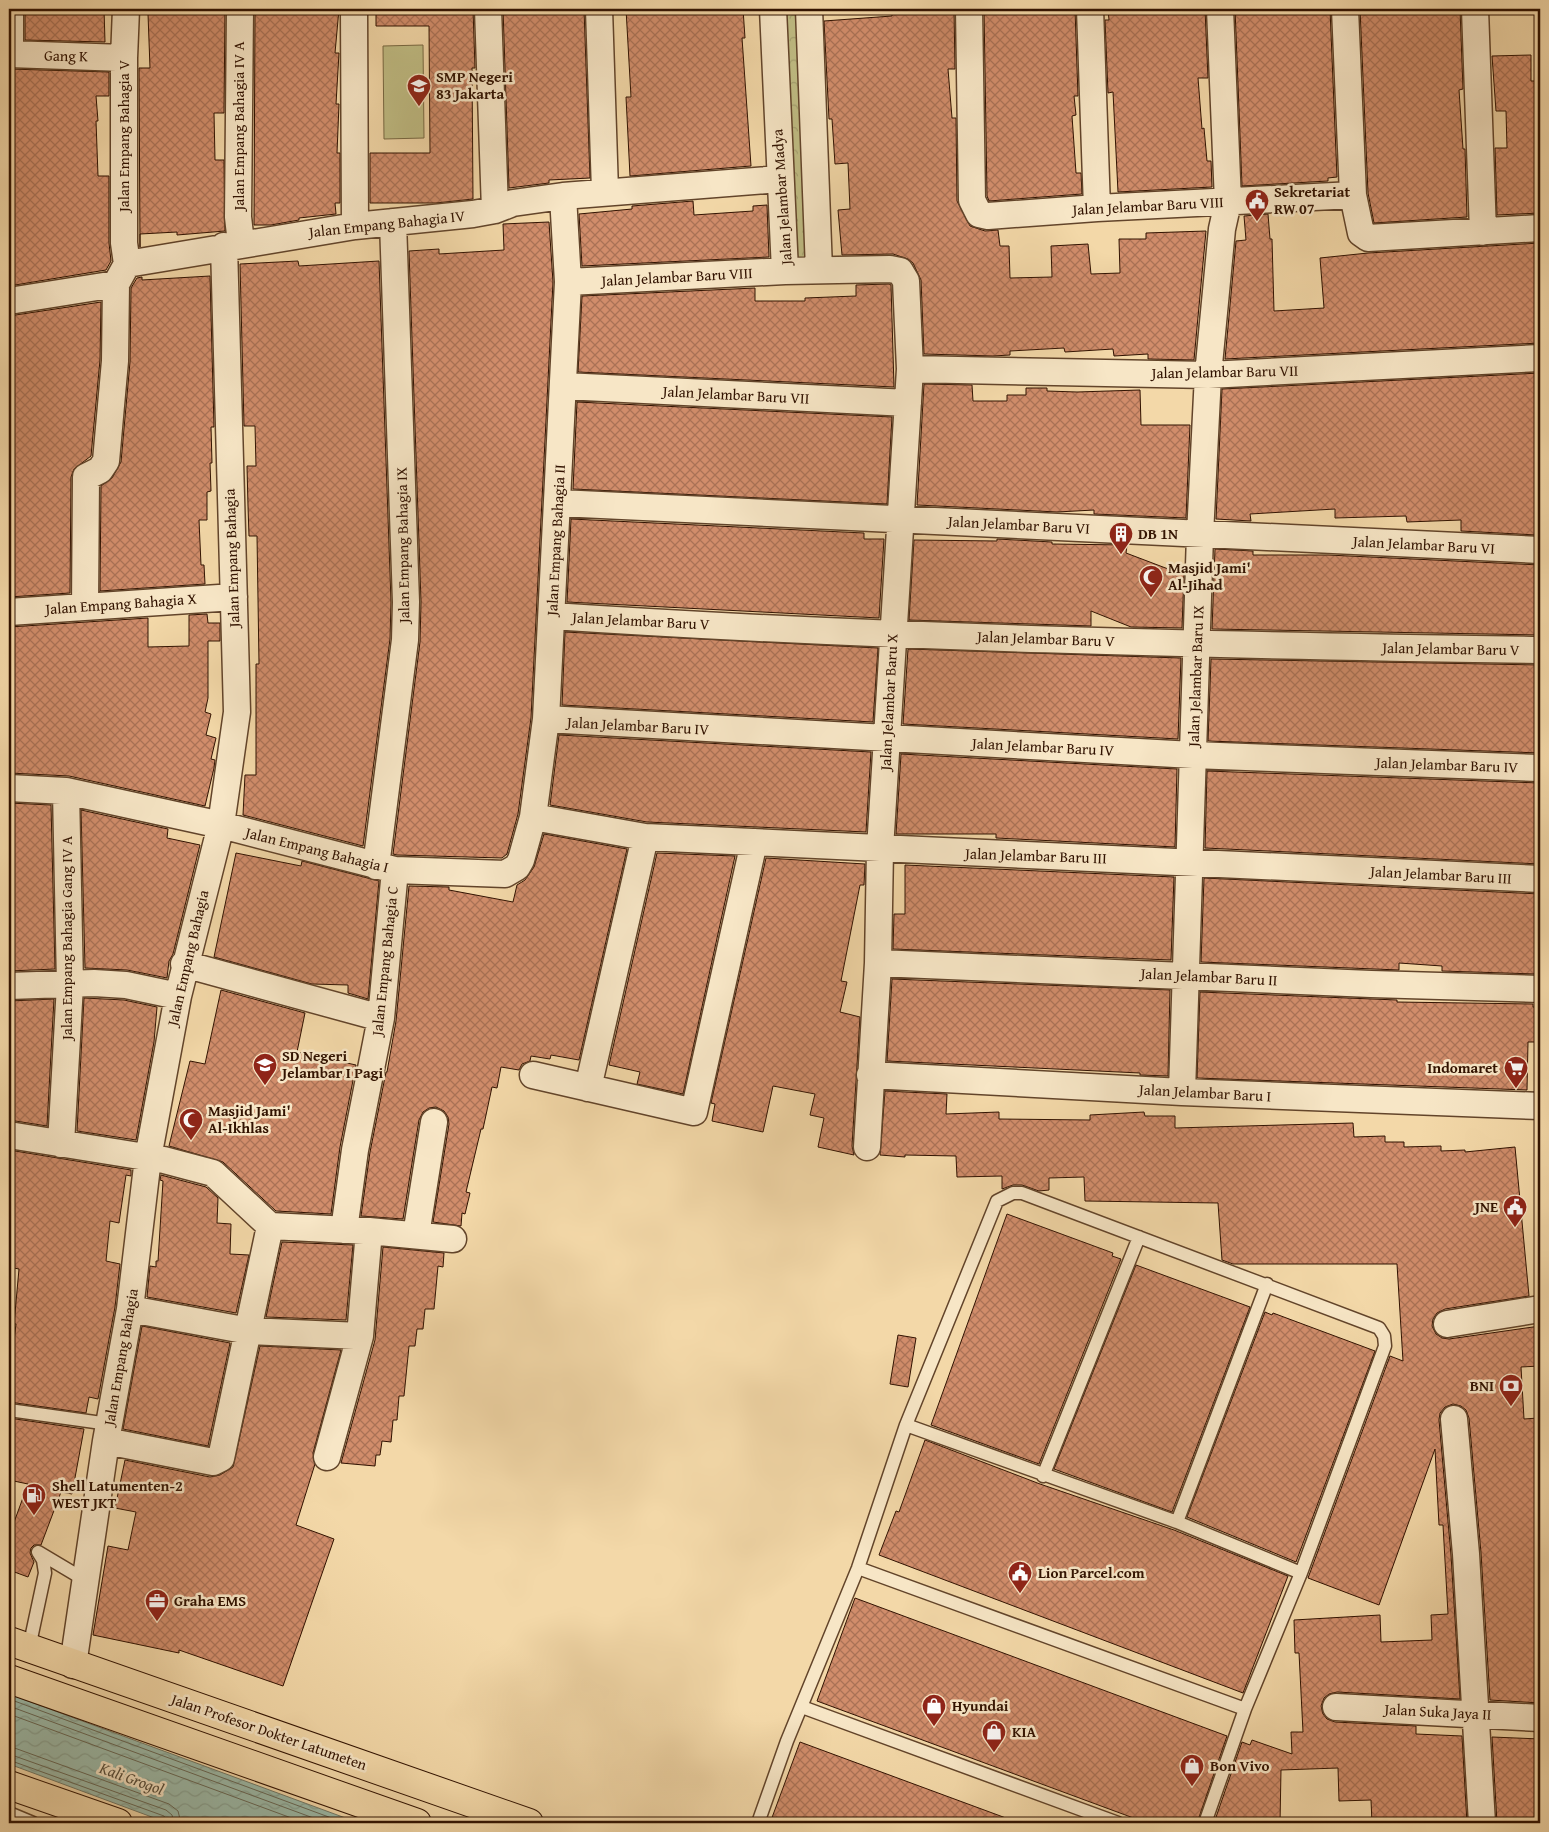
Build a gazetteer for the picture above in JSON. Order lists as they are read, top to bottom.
{
  "streets": {
    "highway": ["Jalan Profesor Dokter Latumeten"],
    "street": [
      "Gang K",
      "Jalan Empang Bahagia IV A",
      "Jalan Empang Bahagia V",
      "Jalan Jelambar Madya",
      "Jalan Jelambar Baru VIII",
      "Jalan Empang Bahagia IV",
      "Jalan Jelambar Baru VII",
      "Jalan Jelambar Baru VI",
      "Jalan Empang Bahagia II",
      "Jalan Empang Bahagia IX",
      "Jalan Empang Bahagia",
      "Jalan Empang Bahagia X",
      "Jalan Jelambar Baru V",
      "Jalan Jelambar Baru IX",
      "Jalan Jelambar Baru X",
      "Jalan Jelambar Baru IV",
      "Jalan Empang Bahagia I",
      "Jalan Jelambar Baru III",
      "Jalan Empang Bahagia Gang IV A",
      "Jalan Empang Bahagia C",
      "Jalan Jelambar Baru II",
      "Jalan Jelambar Baru I",
      "Jalan Suka Jaya II"
    ]
  },
  "crossings": [
    ["Gang K", "Jalan Empang Bahagia V"],
    ["Jalan Empang Bahagia IV A", "Jalan Empang Bahagia IV"],
    ["Jalan Empang Bahagia IV A", "Jalan Empang Bahagia"],
    ["Jalan Empang Bahagia V", "Jalan Empang Bahagia IV"],
    ["Jalan Empang Bahagia V", "Jalan Empang Bahagia X"],
    ["Jalan Jelambar Madya", "Jalan Jelambar Baru VIII"],
    ["Jalan Jelambar Madya", "Jalan Empang Bahagia IV"],
    ["Jalan Jelambar Madya", "Jalan Jelambar Baru X"],
    ["Jalan Jelambar Baru VIII", "Jalan Empang Bahagia II"],
    ["Jalan Jelambar Baru VIII", "Jalan Jelambar Baru IX"],
    ["Jalan Empang Bahagia IV", "Jalan Empang Bahagia II"],
    ["Jalan Empang Bahagia IV", "Jalan Empang Bahagia IX"],
    ["Jalan Empang Bahagia IV", "Jalan Empang Bahagia"],
    ["Jalan Jelambar Baru VII", "Jalan Empang Bahagia II"],
    ["Jalan Jelambar Baru VII", "Jalan Jelambar Baru IX"],
    ["Jalan Jelambar Baru VII", "Jalan Jelambar Baru X"],
    ["Jalan Jelambar Baru VI", "Jalan Empang Bahagia II"],
    ["Jalan Jelambar Baru VI", "Jalan Jelambar Baru IX"],
    ["Jalan Jelambar Baru VI", "Jalan Jelambar Baru X"],
    ["Jalan Empang Bahagia II", "Jalan Jelambar Baru V"],
    ["Jalan Empang Bahagia II", "Jalan Jelambar Baru IV"],
    ["Jalan Empang Bahagia II", "Jalan Empang Bahagia I"],
    ["Jalan Empang Bahagia II", "Jalan Jelambar Baru III"],
    ["Jalan Empang Bahagia IX", "Jalan Empang Bahagia I"],
    ["Jalan Empang Bahagia IX", "Jalan Empang Bahagia C"],
    ["Jalan Empang Bahagia", "Jalan Empang Bahagia X"],
    ["Jalan Empang Bahagia", "Jalan Empang Bahagia I"],
    ["Jalan Empang Bahagia", "Jalan Profesor Dokter Latumeten"],
    ["Jalan Jelambar Baru V", "Jalan Jelambar Baru IX"],
    ["Jalan Jelambar Baru V", "Jalan Jelambar Baru X"],
    ["Jalan Jelambar Baru IX", "Jalan Jelambar Baru IV"],
    ["Jalan Jelambar Baru IX", "Jalan Jelambar Baru III"],
    ["Jalan Jelambar Baru IX", "Jalan Jelambar Baru II"],
    ["Jalan Jelambar Baru IX", "Jalan Jelambar Baru I"],
    ["Jalan Jelambar Baru X", "Jalan Jelambar Baru IV"],
    ["Jalan Jelambar Baru X", "Jalan Jelambar Baru III"],
    ["Jalan Jelambar Baru X", "Jalan Jelambar Baru II"],
    ["Jalan Jelambar Baru X", "Jalan Jelambar Baru I"],
    ["Jalan Empang Bahagia I", "Jalan Empang Bahagia Gang IV A"],
    ["Jalan Empang Bahagia I", "Jalan Empang Bahagia C"]
  ],
  "water": ["Kali Grogol"],
  "places": {
    "school or university": ["SMP Negeri 83 Jakarta", "SD Negeri Jelambar I Pagi"],
    "public building": ["Sekretariat RW 07", "JNE", "Lion Parcel.com"],
    "building": ["DB 1N"],
    "mosque": ["Masjid Jami' Al-Jihad", "Masjid Jami' Al-Ikhlas"],
    "supermarket": ["Indomaret"],
    "bank": ["BNI"],
    "fuel station": ["Shell Latumenten-2 WEST JKT"],
    "office": ["Graha EMS"],
    "shop": ["Hyundai", "KIA", "Bon Vivo"]
  }
}
